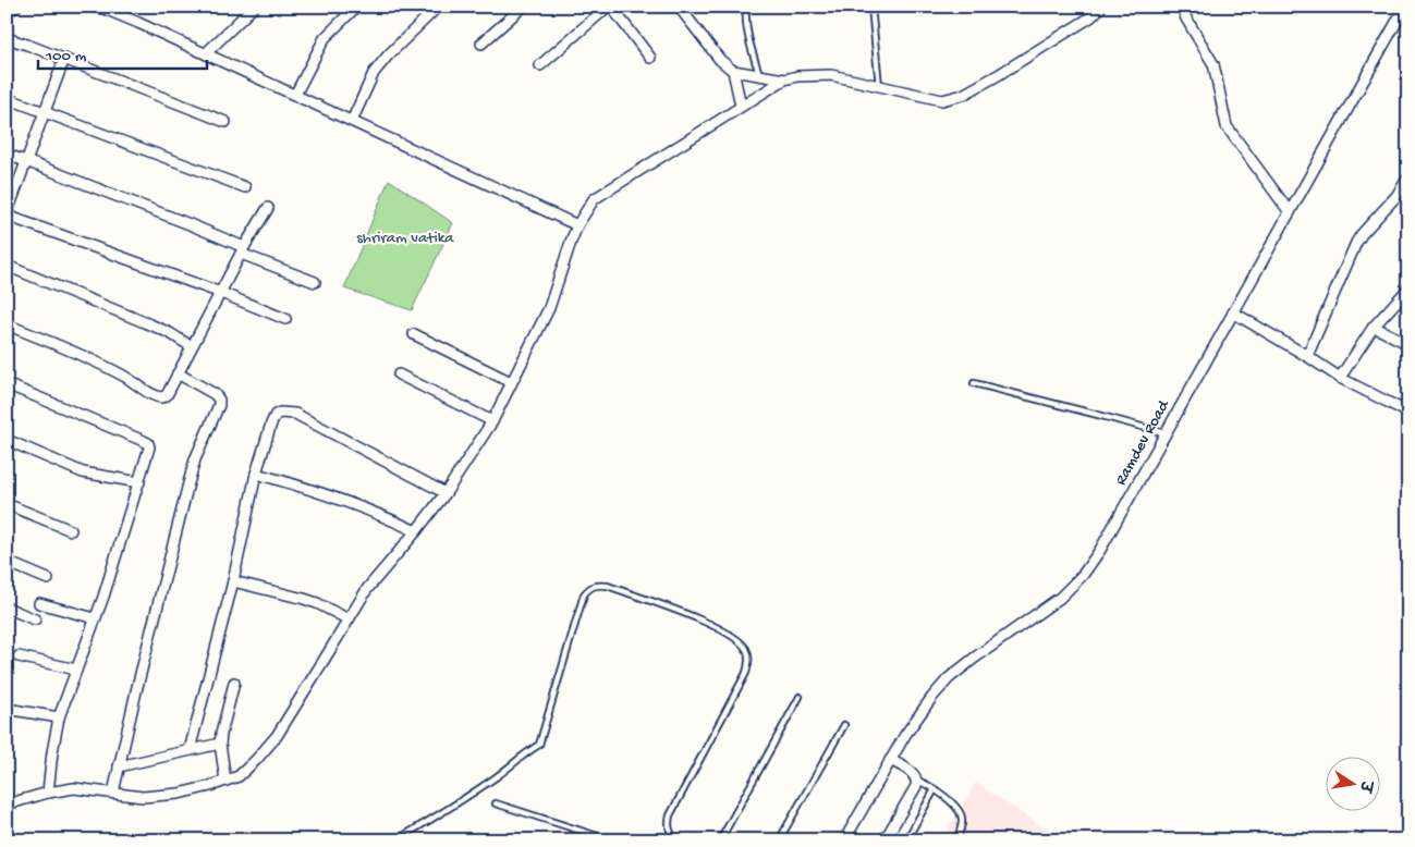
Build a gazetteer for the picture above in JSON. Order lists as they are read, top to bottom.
{
  "streets": {
    "street": ["Ramdev Road"]
  },
  "parks": ["shriram vatika"],
  "scale_bar": "100 m",
  "north": "right"
}
